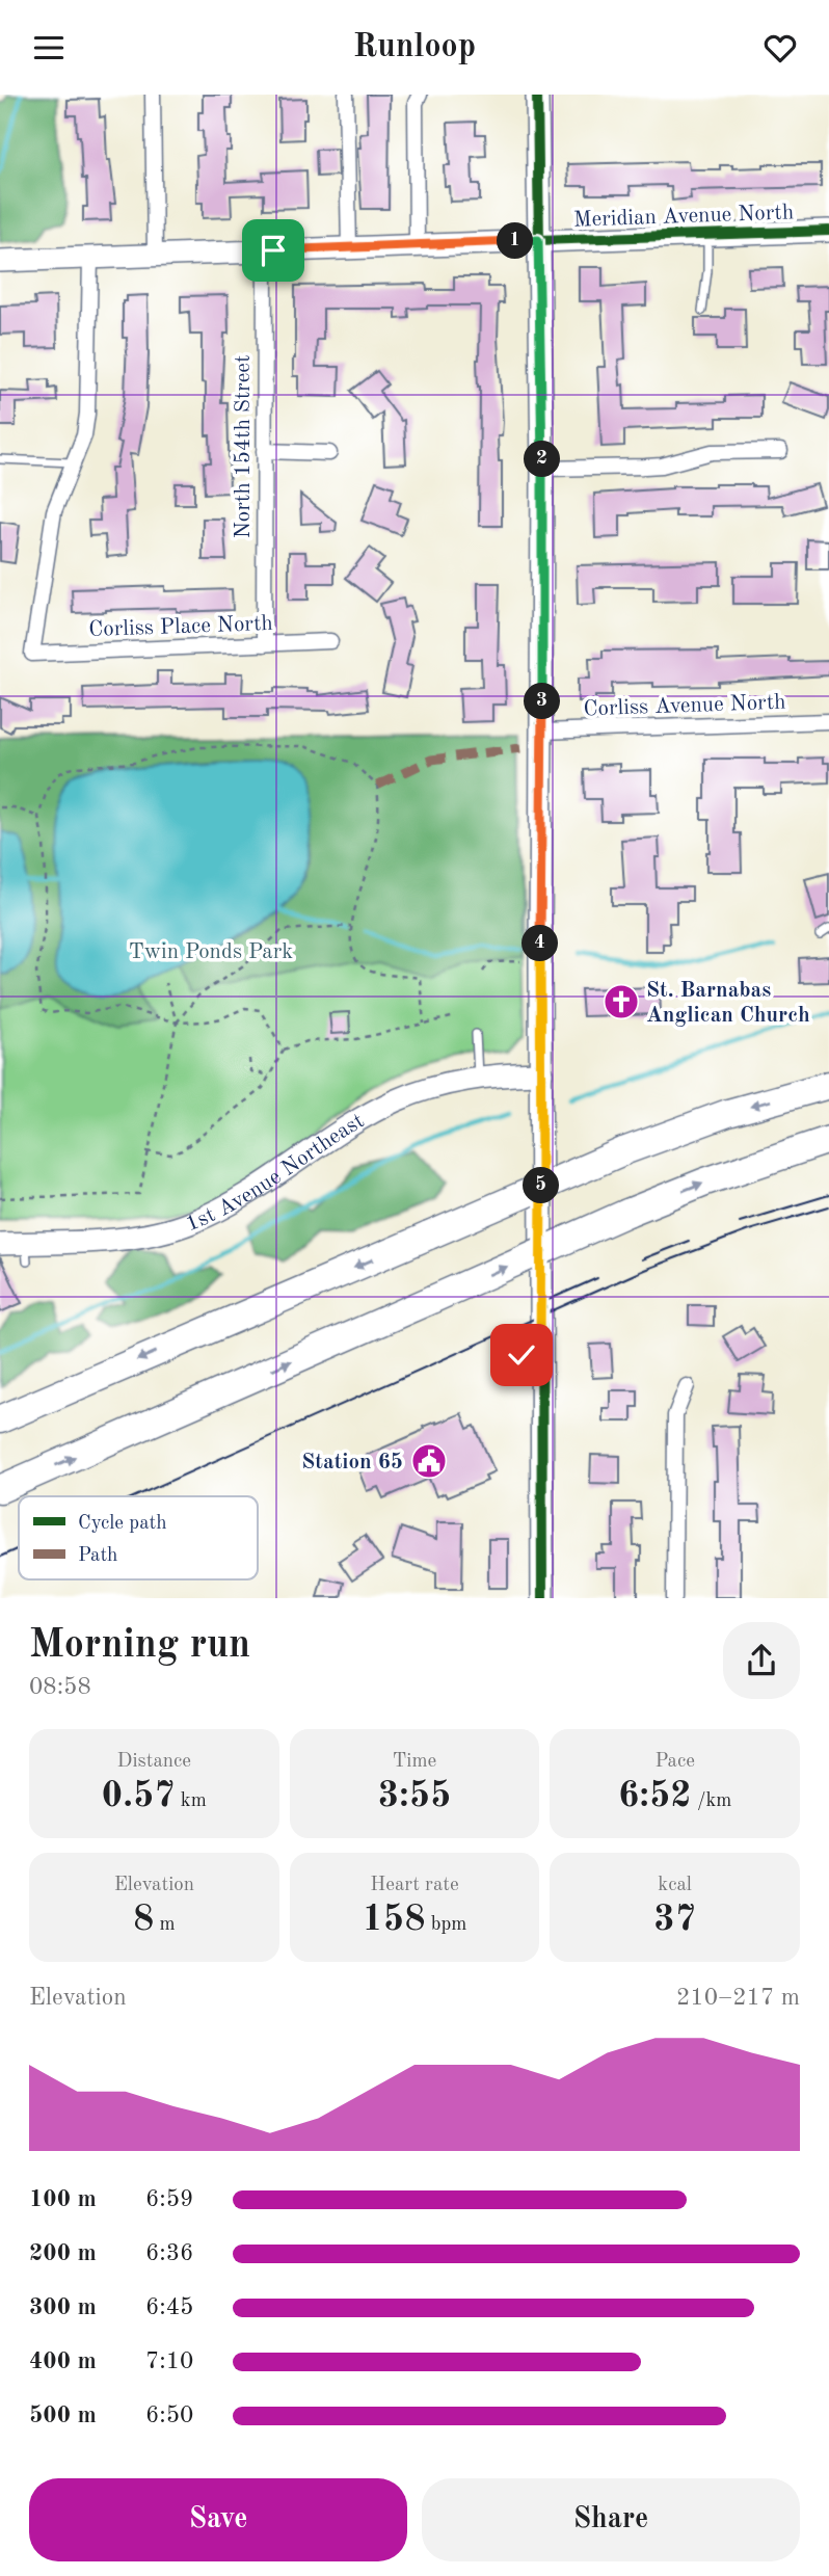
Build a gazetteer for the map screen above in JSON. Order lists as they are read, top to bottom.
{
  "streets": {
    "street": [
      "Meridian Avenue North",
      "North 154th Street",
      "Corliss Place North",
      "Corliss Avenue North",
      "1st Avenue Northeast"
    ]
  },
  "crossings": [
    ["Meridian Avenue North", "North 154th Street"],
    ["North 154th Street", "Corliss Place North"]
  ],
  "parks": ["Twin Ponds Park"],
  "places": {
    "church": ["St. Barnabas Anglican Church"],
    "public building": ["Station 65"]
  },
  "legend": ["Cycle path", "Path"],
  "page": {
    "header": "Runloop",
    "pins": [
      "1",
      "2",
      "3",
      "4",
      "5"
    ],
    "heading": ["Morning run", "08:58"],
    "stats": [
      ["Distance", "0.57 km"],
      ["Time", "3:55"],
      ["Pace", "6:52 /km"],
      ["Elevation", "8 m"],
      ["Heart rate", "158 bpm"],
      ["kcal", "37"]
    ],
    "chart": ["Elevation", "210–217 m"],
    "list": [
      {
        "name": "100 m",
        "note": "6:59"
      },
      {
        "name": "200 m",
        "note": "6:36"
      },
      {
        "name": "300 m",
        "note": "6:45"
      },
      {
        "name": "400 m",
        "note": "7:10"
      },
      {
        "name": "500 m",
        "note": "6:50"
      }
    ],
    "buttons": ["Save", "Share"]
  }
}
